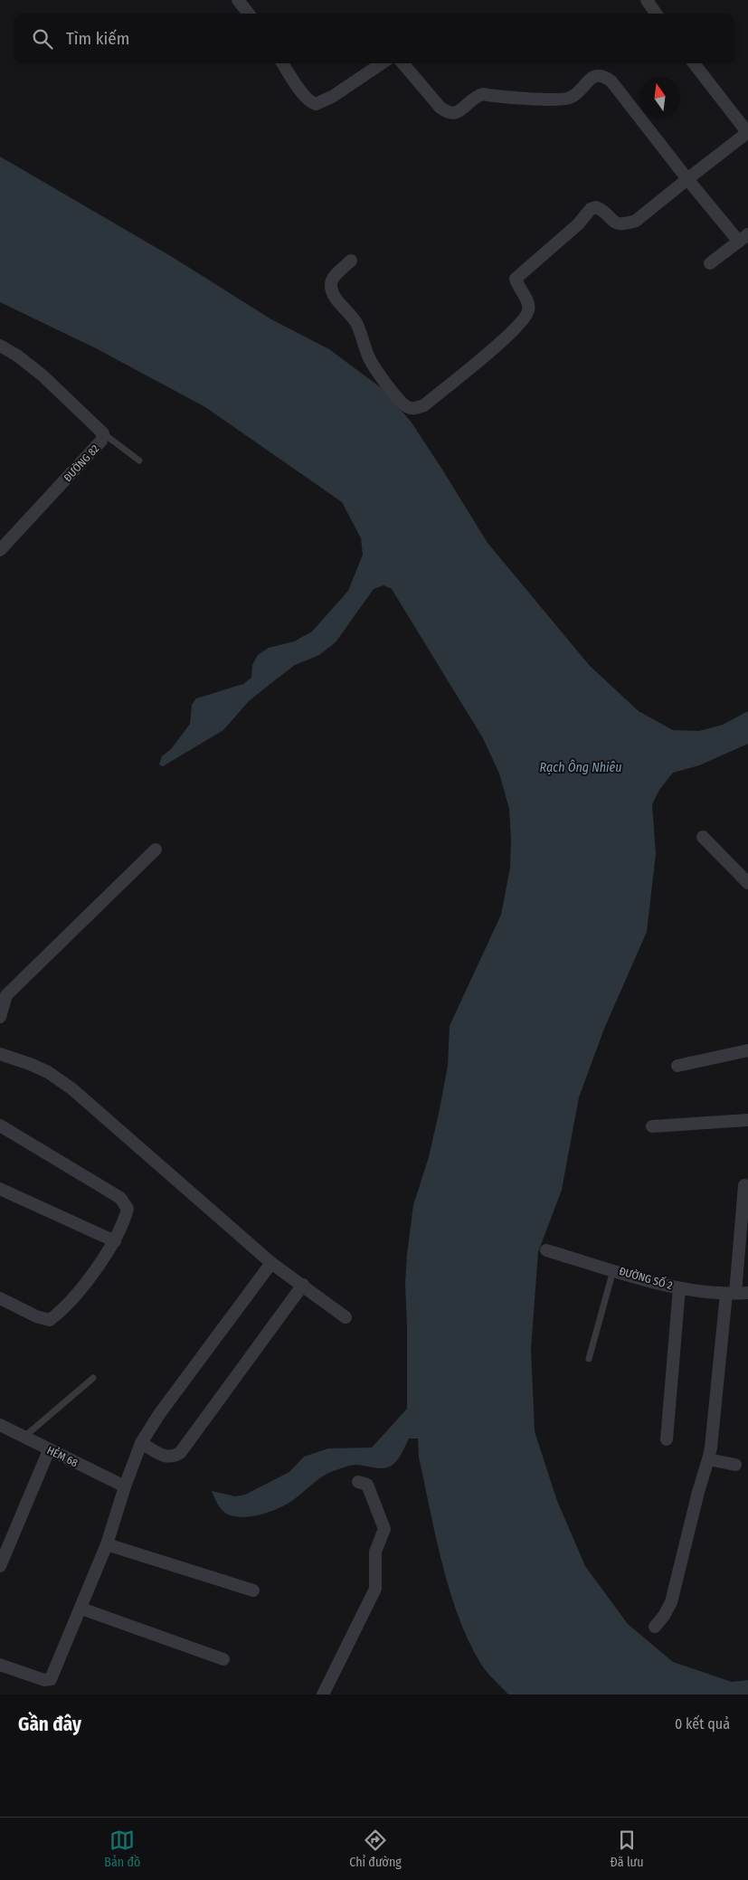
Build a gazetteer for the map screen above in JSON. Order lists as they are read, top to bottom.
{
  "streets": {
    "street": ["ĐƯỜNG 82", "ĐƯỜNG SỐ 2", "HẺM 68"]
  },
  "water": ["Rạch Ông Nhiêu"],
  "north": "top",
  "page": {
    "search": "Tìm kiếm",
    "heading": ["Gần đây", "0 kết quả"],
    "nav": ["Bản đồ", "Chỉ đường", "Đã lưu"]
  }
}
